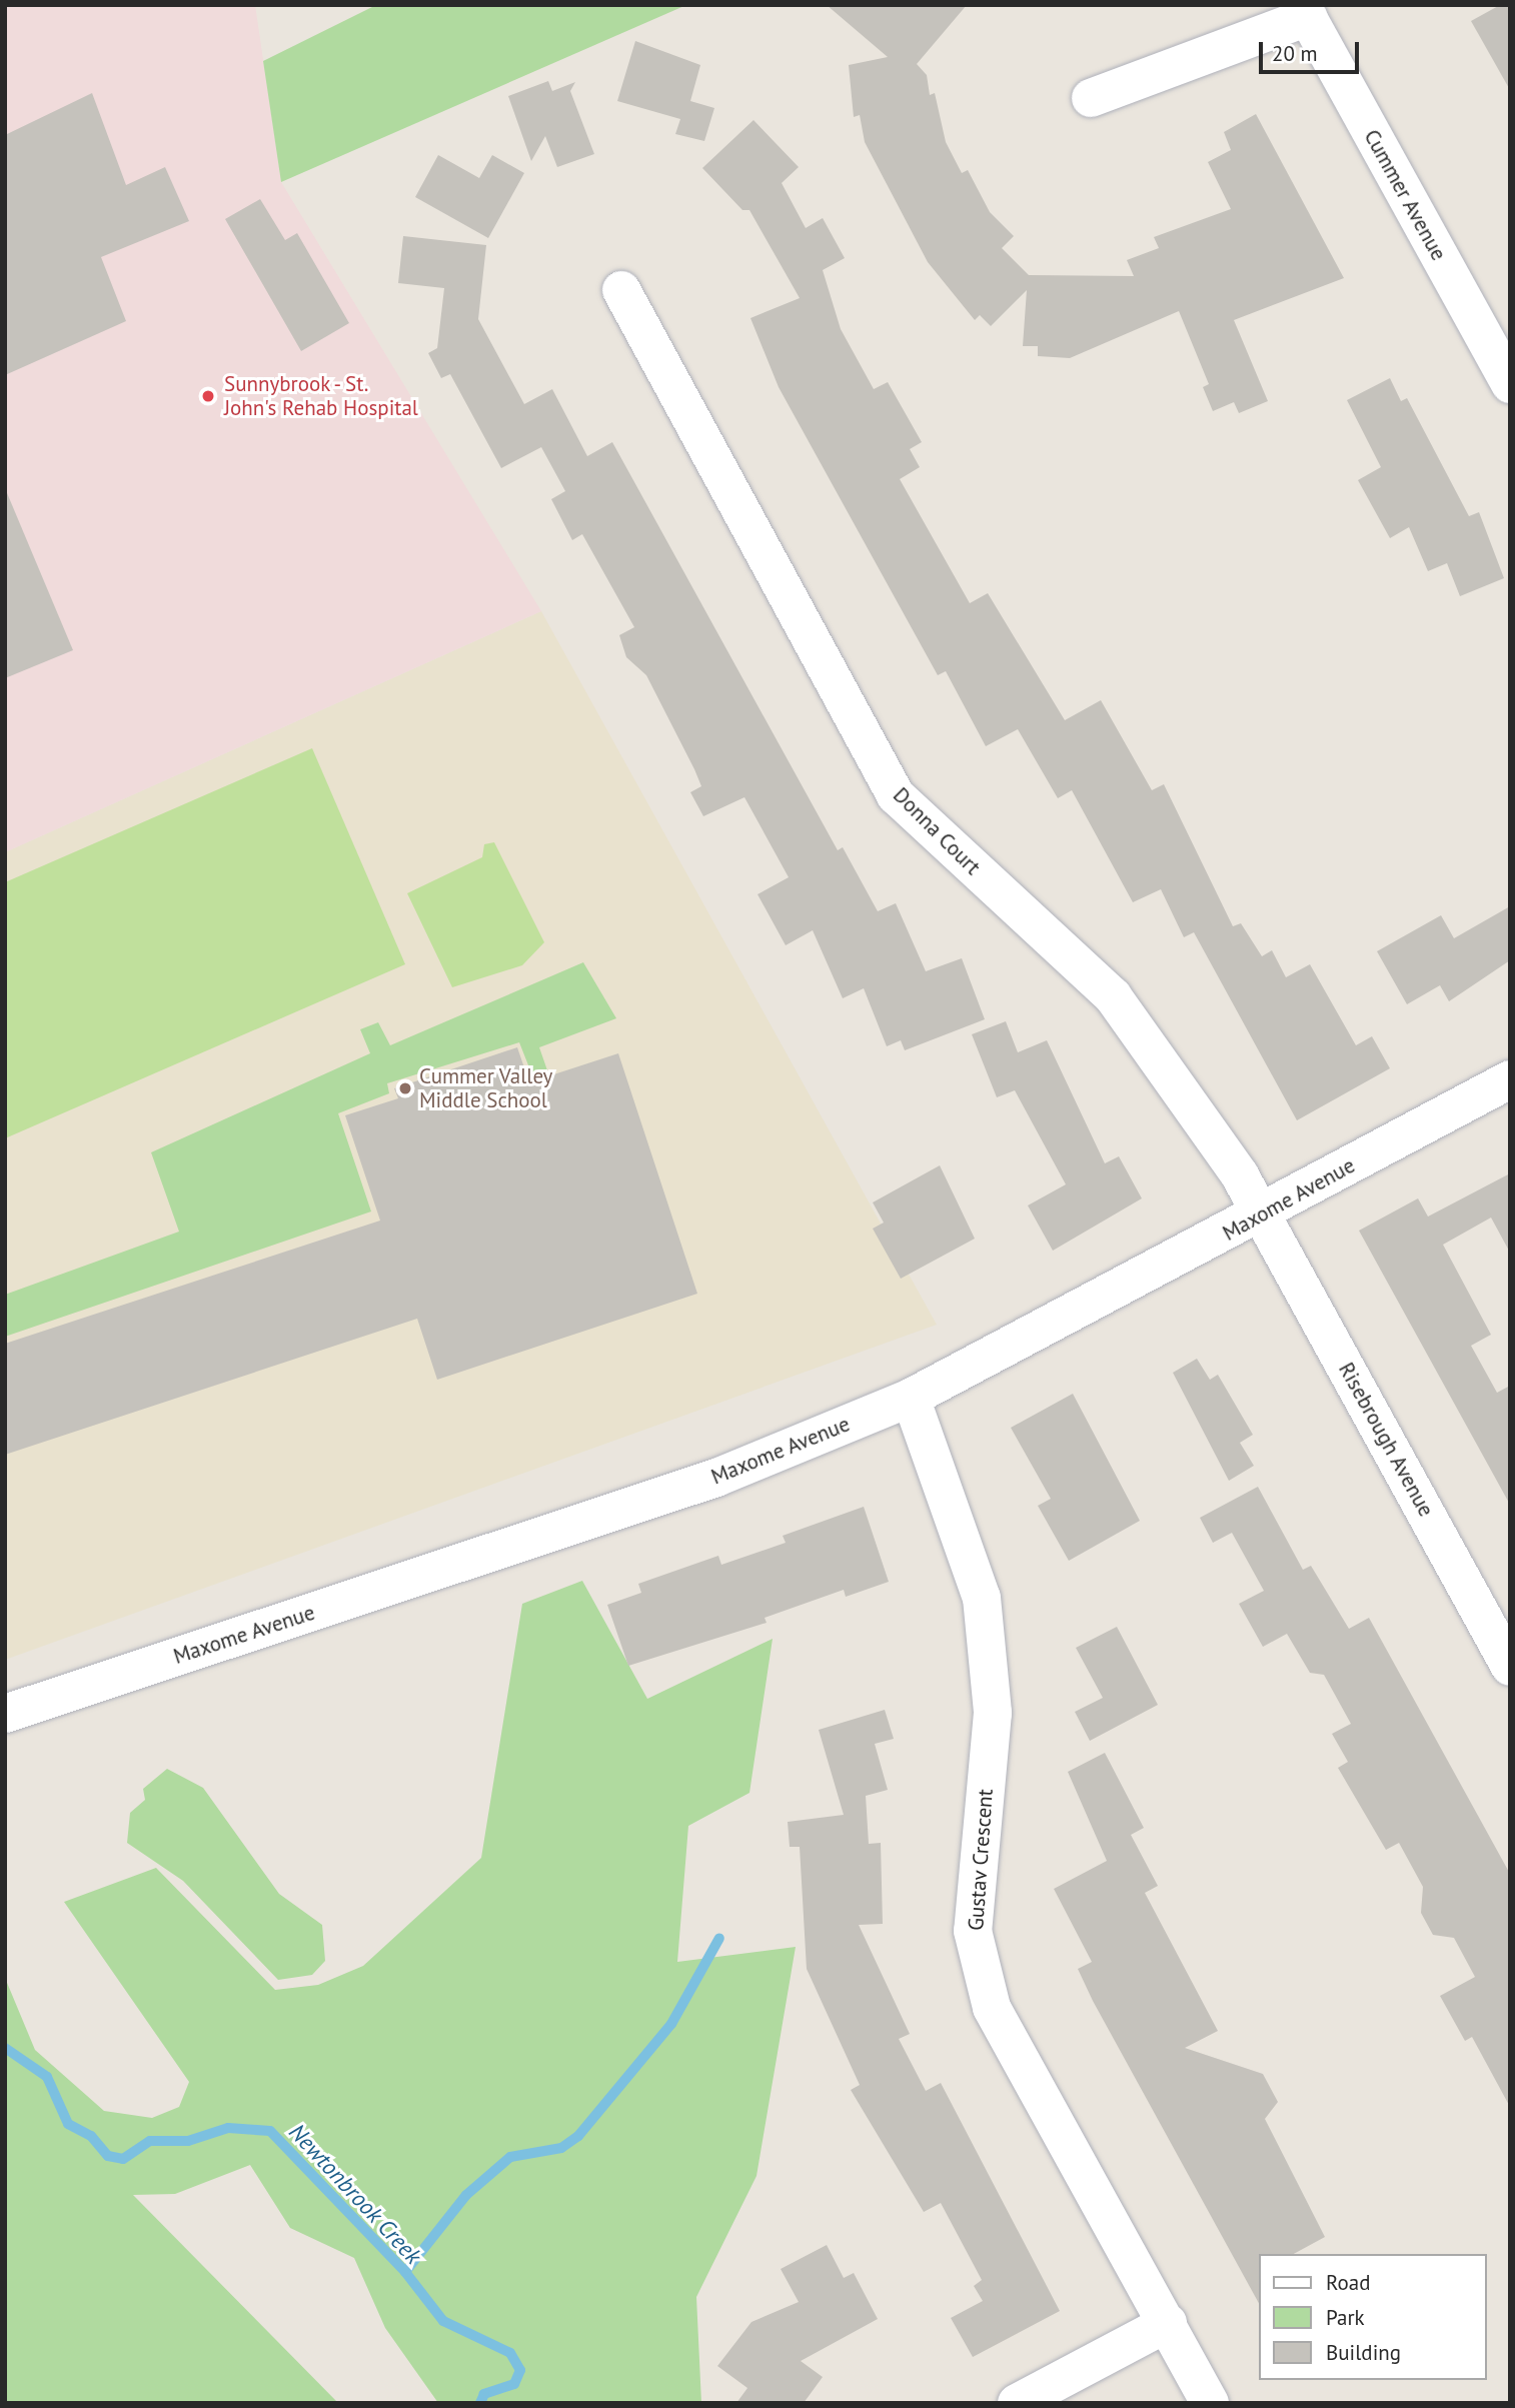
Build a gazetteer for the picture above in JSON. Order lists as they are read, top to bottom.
{
  "streets": {
    "street": [
      "Cummer Avenue",
      "Donna Court",
      "Maxome Avenue",
      "Risebrough Avenue",
      "Gustav Crescent"
    ]
  },
  "crossings": [
    ["Donna Court", "Maxome Avenue"],
    ["Donna Court", "Risebrough Avenue"],
    ["Maxome Avenue", "Risebrough Avenue"],
    ["Maxome Avenue", "Gustav Crescent"]
  ],
  "water": ["Newtonbrook Creek"],
  "places": ["Sunnybrook - St. John's Rehab Hospital", "Cummer Valley Middle School"],
  "legend": ["Road", "Park", "Building"],
  "scale_bar": "20 m"
}
